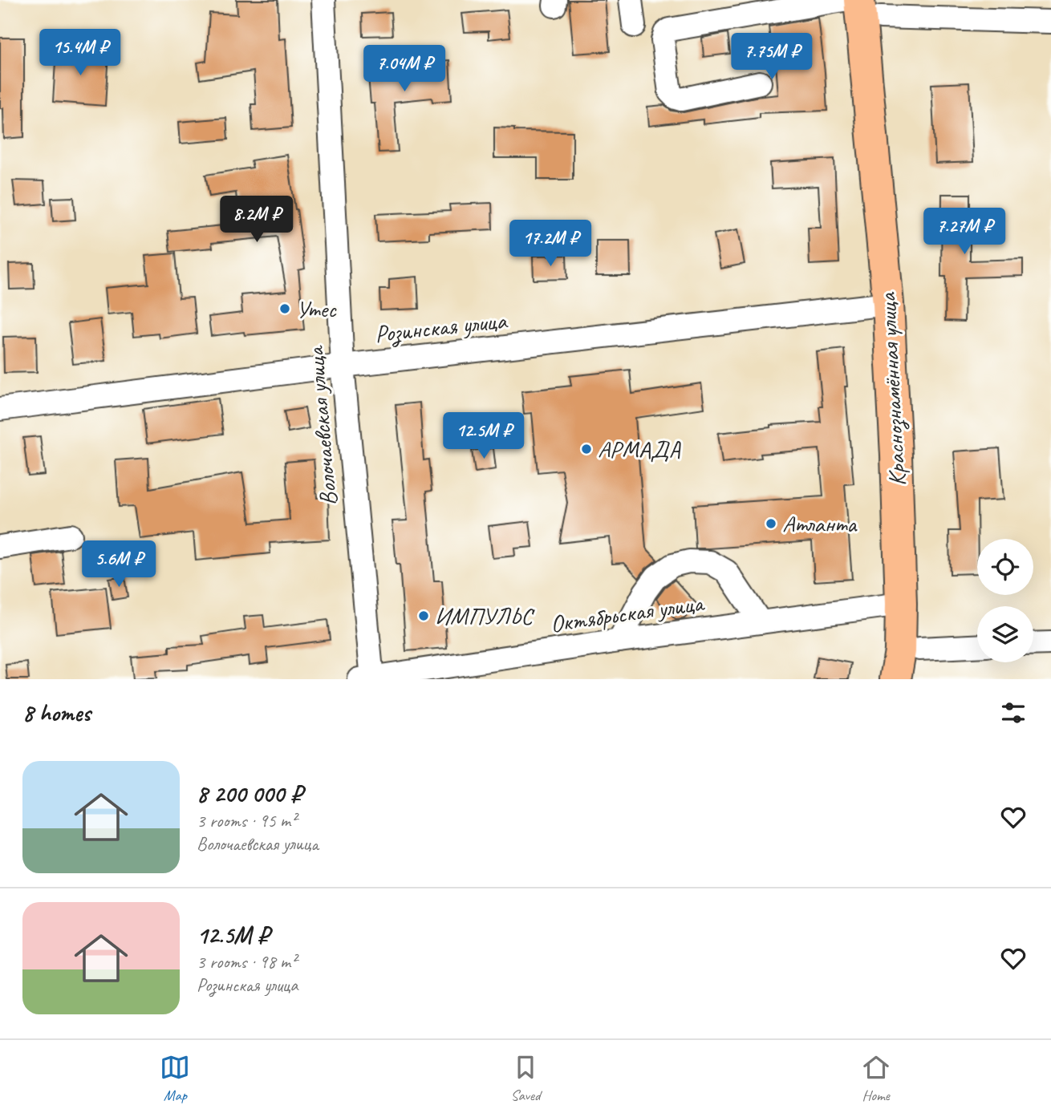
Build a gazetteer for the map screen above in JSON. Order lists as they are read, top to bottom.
{
  "streets": {
    "highway": ["Краснознамённая улица"],
    "street": ["Розинская улица", "Волочаевская улица", "Октябрьская улица"]
  },
  "crossings": [
    ["Розинская улица", "Краснознамённая улица"],
    ["Розинская улица", "Волочаевская улица"],
    ["Краснознамённая улица", "Октябрьская улица"],
    ["Волочаевская улица", "Октябрьская улица"]
  ],
  "places": [
    "Утес",
    "АРМАДА",
    "Атланта",
    "ИМПУЛЬС"
  ],
  "page": {
    "price": [
      "15.4M ₽",
      "7.75M ₽",
      "7.04M ₽",
      "8.2M ₽",
      "7.27M ₽",
      "17.2M ₽",
      "12.5M ₽",
      "5.6M ₽"
    ],
    "heading": "8 homes",
    "list": [
      {
        "name": "8 200 000 ₽",
        "note": "3 rooms · 95 m² · Волочаевская улица"
      },
      {
        "name": "12.5M ₽",
        "note": "3 rooms · 98 m² · Розинская улица"
      }
    ],
    "tabs": ["Map", "Saved", "Home"]
  }
}
